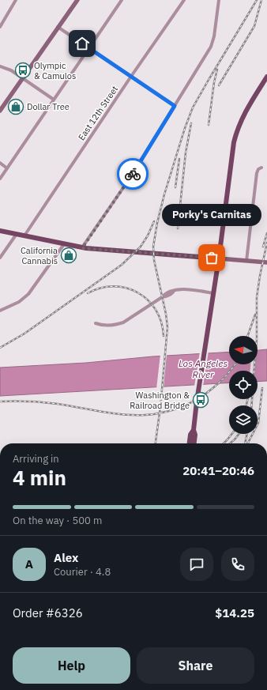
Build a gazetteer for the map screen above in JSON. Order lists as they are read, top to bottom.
{
  "streets": {
    "street": ["East 12th Street"]
  },
  "water": ["Los Angeles River"],
  "places": {
    "bus stop": ["Olympic & Camulos", "Washington & Railroad Bridge"],
    "shop": ["Dollar Tree", "California Cannabis"],
    "other": ["Porky's Carnitas"]
  },
  "north": "left",
  "page": {
    "bubble": "Porky's Carnitas",
    "heading": ["4 min", "Arriving in", "20:41–20:46"],
    "panel": [
      "Alex",
      "Courier · 4.8",
      "Order #6326",
      "$14.25"
    ],
    "bar": "On the way · 500 m",
    "round": "A",
    "buttons": ["Help", "Share"]
  }
}
